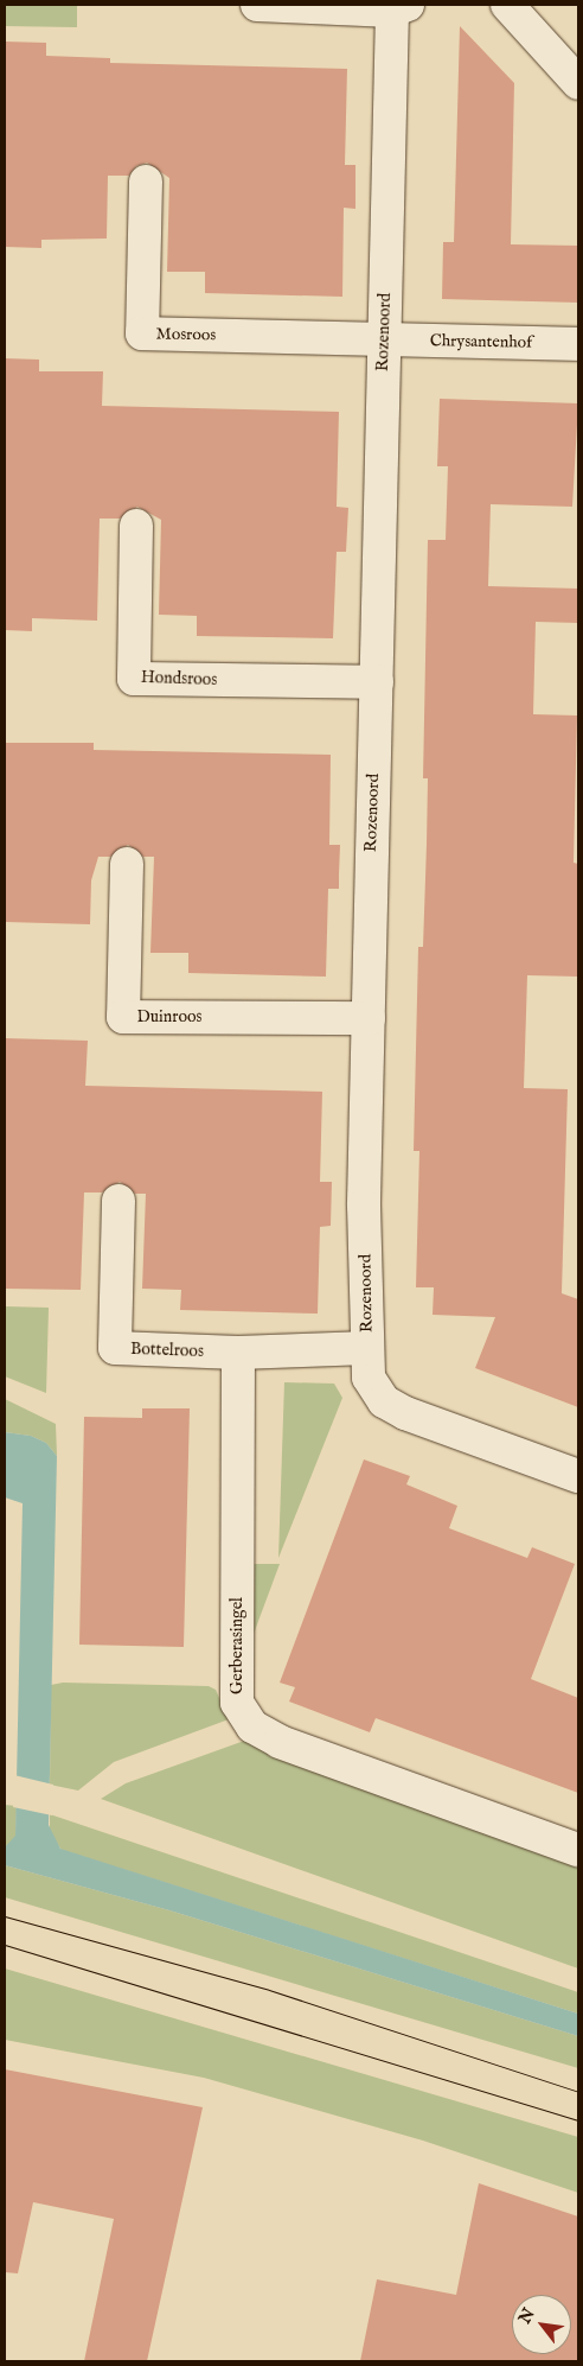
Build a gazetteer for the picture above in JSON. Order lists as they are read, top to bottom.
{
  "streets": {
    "street": [
      "Rozenoord",
      "Mosroos",
      "Chrysantenhof",
      "Hondsroos",
      "Duinroos",
      "Bottelroos",
      "Gerberasingel"
    ]
  },
  "crossings": [
    ["Rozenoord", "Mosroos"],
    ["Rozenoord", "Chrysantenhof"],
    ["Rozenoord", "Hondsroos"],
    ["Rozenoord", "Duinroos"],
    ["Rozenoord", "Bottelroos"],
    ["Mosroos", "Chrysantenhof"],
    ["Bottelroos", "Gerberasingel"]
  ],
  "north": "top left"
}
